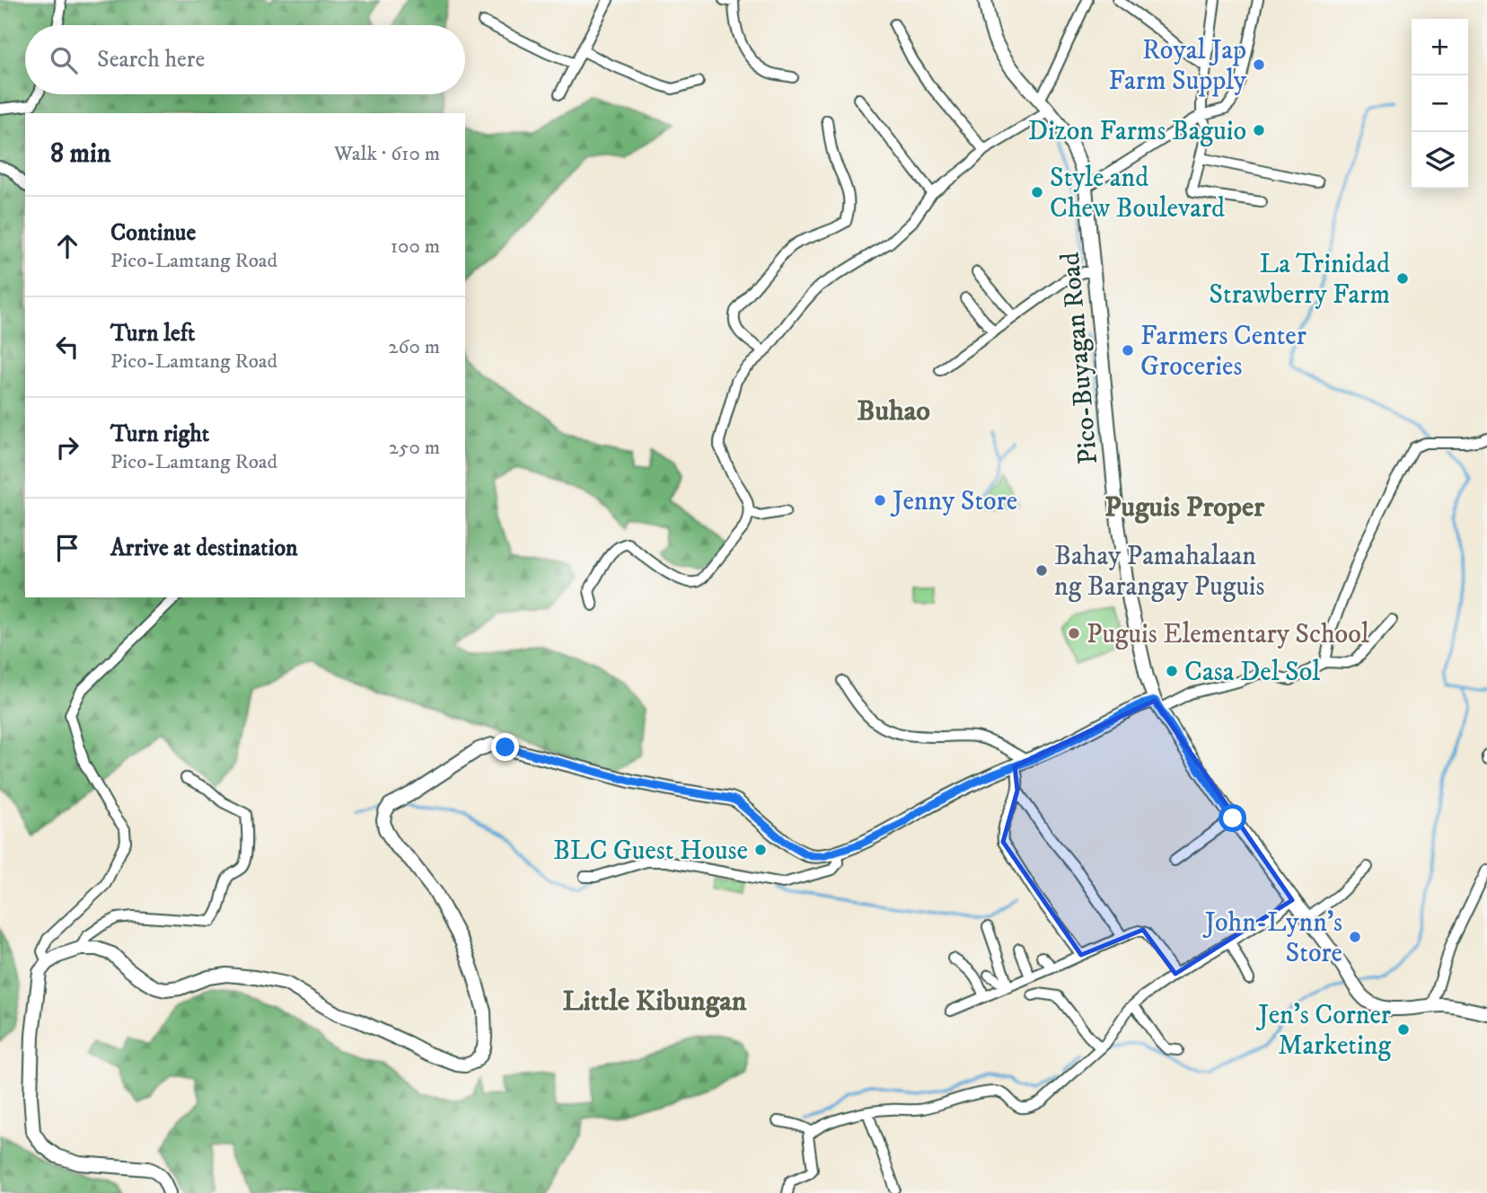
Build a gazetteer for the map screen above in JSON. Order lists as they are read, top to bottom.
{
  "streets": {
    "main road": ["Pico-Buyagan Road"]
  },
  "districts": ["Buhao", "Puguis Proper", "Little Kibungan"],
  "places": [
    "Royal Jap Farm Supply",
    "Dizon Farms Baguio",
    "Style and Chew Boulevard",
    "La Trinidad Strawberry Farm",
    "Farmers Center Groceries",
    "Jenny Store",
    "Bahay Pamahalaan ng Barangay Puguis",
    "Puguis Elementary School",
    "Casa Del Sol",
    "BLC Guest House",
    "John-Lynn's Store",
    "Jen's Corner Marketing"
  ],
  "page": {
    "map_buttons": ["+", "−"],
    "search": "Search here",
    "heading": ["8 min", "Walk · 610 m"],
    "list": [
      ["Continue", "Pico-Lamtang Road", "100 m"],
      ["Turn left", "Pico-Lamtang Road", "260 m"],
      ["Turn right", "Pico-Lamtang Road", "250 m"],
      "Arrive at destination"
    ]
  }
}
